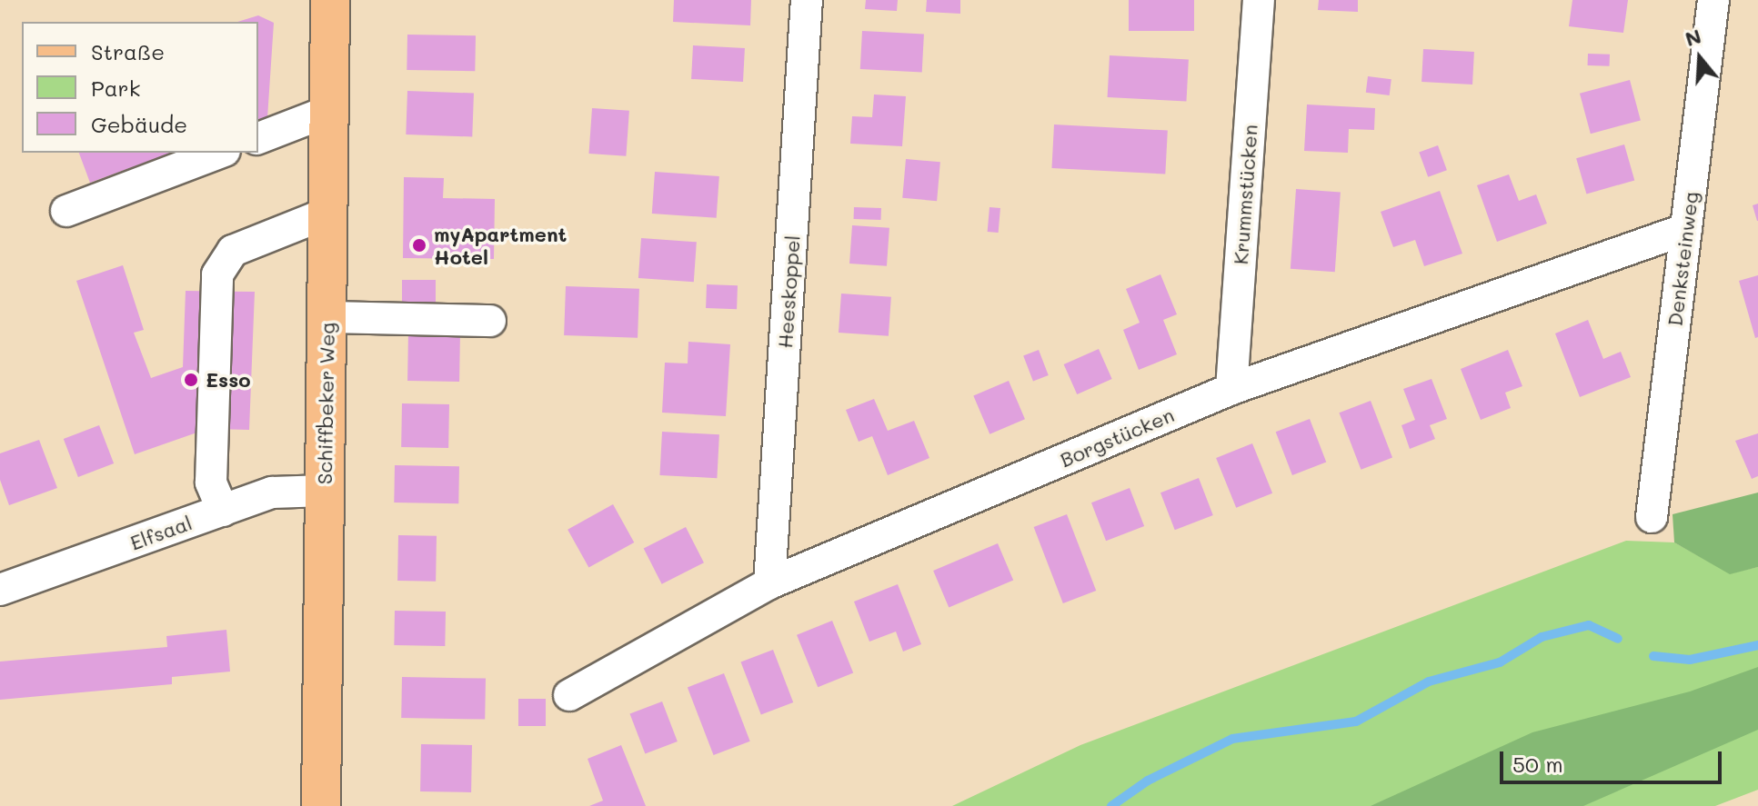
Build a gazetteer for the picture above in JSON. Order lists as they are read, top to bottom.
{
  "streets": {
    "main road": ["Schiffbeker Weg"],
    "street": [
      "Krummstücken",
      "Denksteinweg",
      "Heeskoppel",
      "Borgstücken",
      "Elfsaal"
    ]
  },
  "crossings": [
    ["Krummstücken", "Borgstücken"],
    ["Denksteinweg", "Borgstücken"],
    ["Heeskoppel", "Borgstücken"],
    ["Schiffbeker Weg", "Elfsaal"]
  ],
  "places": ["myApartment Hotel", "Esso"],
  "legend": ["Straße", "Park", "Gebäude"],
  "scale_bar": "50 m",
  "north": "top"
}
